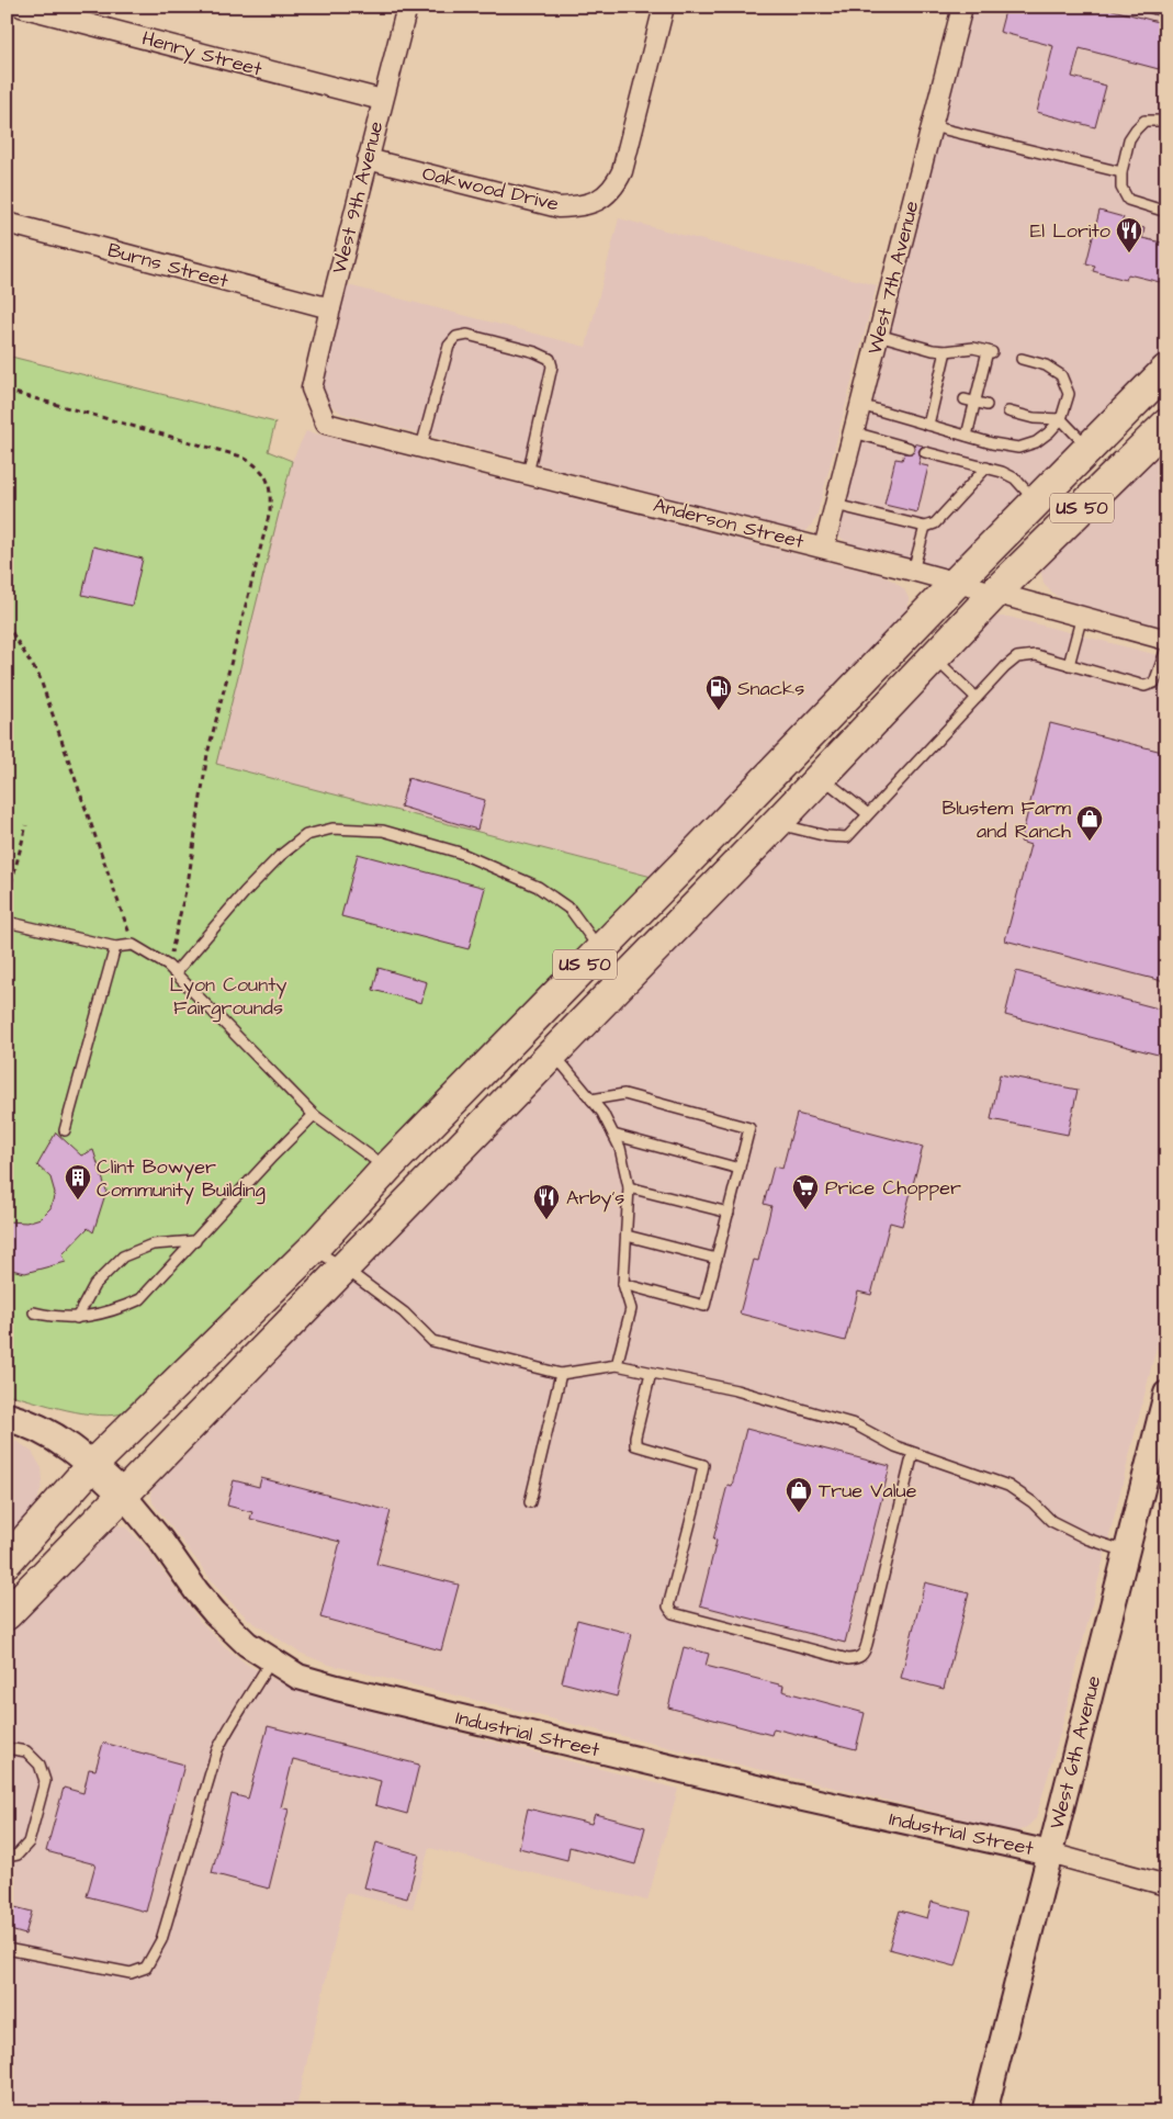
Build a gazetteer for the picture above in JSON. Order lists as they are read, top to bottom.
{
  "streets": {
    "main road": ["US 50", "Industrial Street"],
    "street": [
      "Henry Street",
      "Oakwood Drive",
      "West 9th Avenue",
      "Burns Street",
      "West 7th Avenue",
      "Anderson Street",
      "West 6th Avenue"
    ]
  },
  "crossings": [
    ["Henry Street", "West 9th Avenue"],
    ["Oakwood Drive", "West 9th Avenue"],
    ["West 9th Avenue", "Burns Street"],
    ["West 9th Avenue", "Anderson Street"],
    ["West 7th Avenue", "Anderson Street"],
    ["US 50", "Anderson Street"],
    ["US 50", "Industrial Street"],
    ["Industrial Street", "West 6th Avenue"]
  ],
  "parks": ["Lyon County Fairgrounds"],
  "places": {
    "restaurant": ["El Lorito", "Arby's"],
    "fuel station": ["Snacks"],
    "shop": ["Blustem Farm and Ranch", "True Value"],
    "building": ["Clint Bowyer Community Building"],
    "supermarket": ["Price Chopper"]
  }
}
